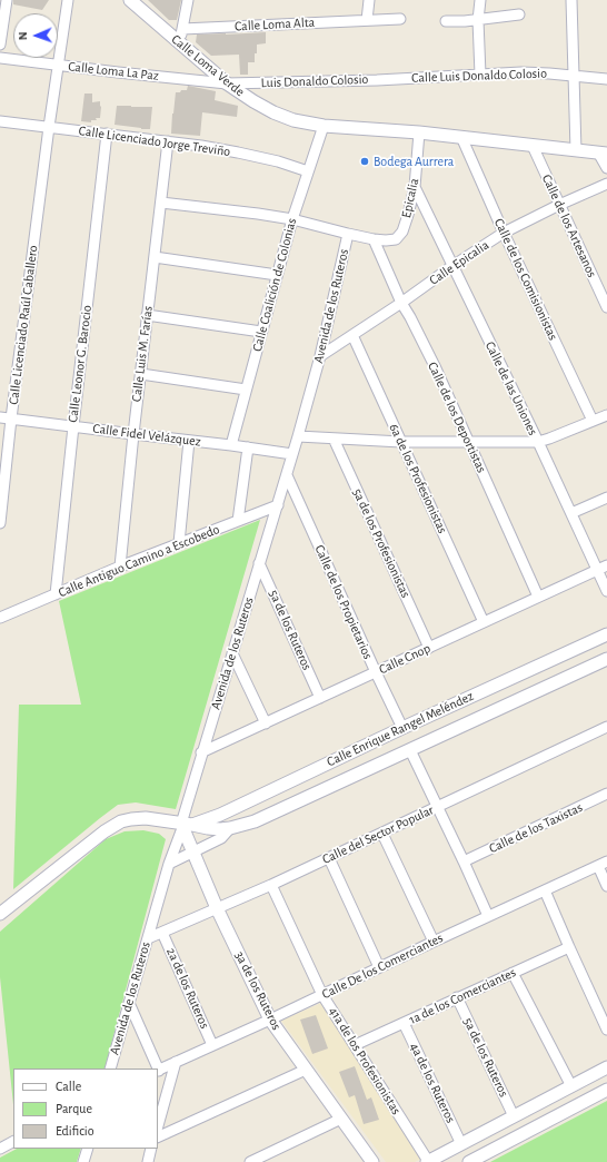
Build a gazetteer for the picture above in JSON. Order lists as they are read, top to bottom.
{
  "streets": {
    "street": [
      "Calle Loma Alta",
      "Calle Loma Verde",
      "Calle Loma La Paz",
      "Calle Luis Donaldo Colosio",
      "Luis Donaldo Colosio",
      "Calle Licenciado Jorge Treviño",
      "Epicalia",
      "Calle de los Artesanos",
      "Calle Epicalia",
      "Calle de los Comisionistas",
      "Calle Coalición de Colonias",
      "Avenida de los Ruteros",
      "Calle Licenciado Raúl Caballero",
      "Calle Luis M. Farías",
      "Calle Leonor G. Barocio",
      "Calle de las Uniones",
      "Calle de los Deportistas",
      "Calle Fidel Velázquez",
      "6a de los Profesionistas",
      "5a de los Profesionistas",
      "Calle Antiguo Camino a Escobedo",
      "Calle de los Propietarios",
      "5a de los Ruteros",
      "Calle Cnop",
      "Calle Enrique Rangel Meléndez",
      "Calle de los Taxistas",
      "Calle del Sector Popular",
      "Calle De los Comerciantes",
      "2a de los Ruteros",
      "3a de los Ruteros",
      "1a de los Comerciantes",
      "41a de los Profesionistas",
      "4a de los Ruteros"
    ]
  },
  "crossings": [
    ["Calle Loma Verde", "Calle Loma La Paz"],
    ["Calle Loma Verde", "Luis Donaldo Colosio"],
    ["Calle Loma Verde", "Epicalia"],
    ["Calle Loma Verde", "Calle Coalición de Colonias"],
    ["Calle Loma La Paz", "Luis Donaldo Colosio"],
    ["Calle Loma La Paz", "Calle Licenciado Raúl Caballero"],
    ["Calle Luis Donaldo Colosio", "Luis Donaldo Colosio"],
    ["Calle Licenciado Jorge Treviño", "Calle Coalición de Colonias"],
    ["Calle Licenciado Jorge Treviño", "Calle Licenciado Raúl Caballero"],
    ["Calle Licenciado Jorge Treviño", "Calle Luis M. Farías"],
    ["Calle Licenciado Jorge Treviño", "Calle Leonor G. Barocio"],
    ["Epicalia", "Calle Coalición de Colonias"],
    ["Epicalia", "Avenida de los Ruteros"],
    ["Epicalia", "Calle Luis M. Farías"],
    ["Epicalia", "Calle de las Uniones"],
    ["Epicalia", "Calle de los Deportistas"],
    ["Calle de los Artesanos", "Calle Epicalia"],
    ["Calle Epicalia", "Calle de los Comisionistas"],
    ["Calle Epicalia", "Avenida de los Ruteros"],
    ["Calle Epicalia", "Calle de las Uniones"],
    ["Calle Epicalia", "Calle de los Deportistas"],
    ["Calle Epicalia", "6a de los Profesionistas"],
    ["Calle Coalición de Colonias", "Calle Fidel Velázquez"],
    ["Avenida de los Ruteros", "Calle Fidel Velázquez"],
    ["Avenida de los Ruteros", "Calle Antiguo Camino a Escobedo"],
    ["Avenida de los Ruteros", "Calle de los Propietarios"],
    ["Avenida de los Ruteros", "5a de los Ruteros"],
    ["Avenida de los Ruteros", "Calle Cnop"],
    ["Avenida de los Ruteros", "Calle Enrique Rangel Meléndez"],
    ["Avenida de los Ruteros", "Calle del Sector Popular"],
    ["Avenida de los Ruteros", "3a de los Ruteros"],
    ["Calle Licenciado Raúl Caballero", "Calle Fidel Velázquez"],
    ["Calle Luis M. Farías", "Calle Fidel Velázquez"],
    ["Calle Luis M. Farías", "Calle Antiguo Camino a Escobedo"],
    ["Calle Leonor G. Barocio", "Calle Fidel Velázquez"],
    ["Calle Leonor G. Barocio", "Calle Antiguo Camino a Escobedo"],
    ["Calle de las Uniones", "Calle Cnop"],
    ["Calle de los Deportistas", "Calle Cnop"],
    ["6a de los Profesionistas", "Calle Cnop"],
    ["5a de los Profesionistas", "Calle Cnop"],
    ["Calle de los Propietarios", "Calle Cnop"],
    ["Calle de los Propietarios", "Calle Enrique Rangel Meléndez"],
    ["5a de los Ruteros", "Calle Cnop"],
    ["5a de los Ruteros", "1a de los Comerciantes"],
    ["Calle Enrique Rangel Meléndez", "3a de los Ruteros"],
    ["Calle del Sector Popular", "2a de los Ruteros"],
    ["Calle del Sector Popular", "3a de los Ruteros"],
    ["Calle del Sector Popular", "41a de los Profesionistas"],
    ["Calle De los Comerciantes", "2a de los Ruteros"],
    ["Calle De los Comerciantes", "3a de los Ruteros"],
    ["Calle De los Comerciantes", "41a de los Profesionistas"],
    ["1a de los Comerciantes", "41a de los Profesionistas"],
    ["1a de los Comerciantes", "4a de los Ruteros"]
  ],
  "places": ["Bodega Aurrera"],
  "legend": ["Calle", "Parque", "Edificio"],
  "north": "left"
}
